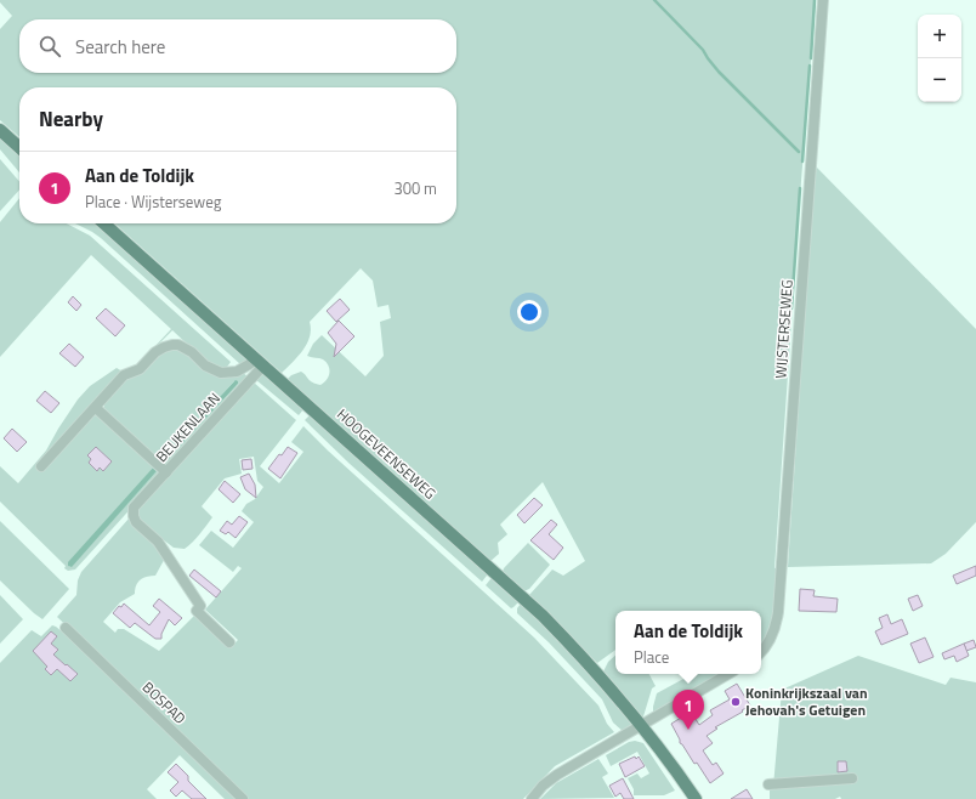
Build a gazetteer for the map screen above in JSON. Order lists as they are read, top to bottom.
{
  "streets": {
    "main road": ["HOOGEVEENSEWEG"],
    "street": ["WIJSTERSEWEG", "BEUKENLAAN", "BOSPAD"]
  },
  "crossings": [
    ["BEUKENLAAN", "HOOGEVEENSEWEG"]
  ],
  "places": ["Koninkrijkszaal van Jehovah's Getuigen"],
  "page": {
    "map_buttons": ["+", "−"],
    "search": "Search here",
    "heading": "Nearby",
    "list": [
      {
        "mark": "1",
        "name": "Aan de Toldijk",
        "note": "Place · Wijsterseweg",
        "value": "300 m"
      }
    ],
    "popup": ["Aan de Toldijk", "Place"],
    "pins": "1"
  }
}
